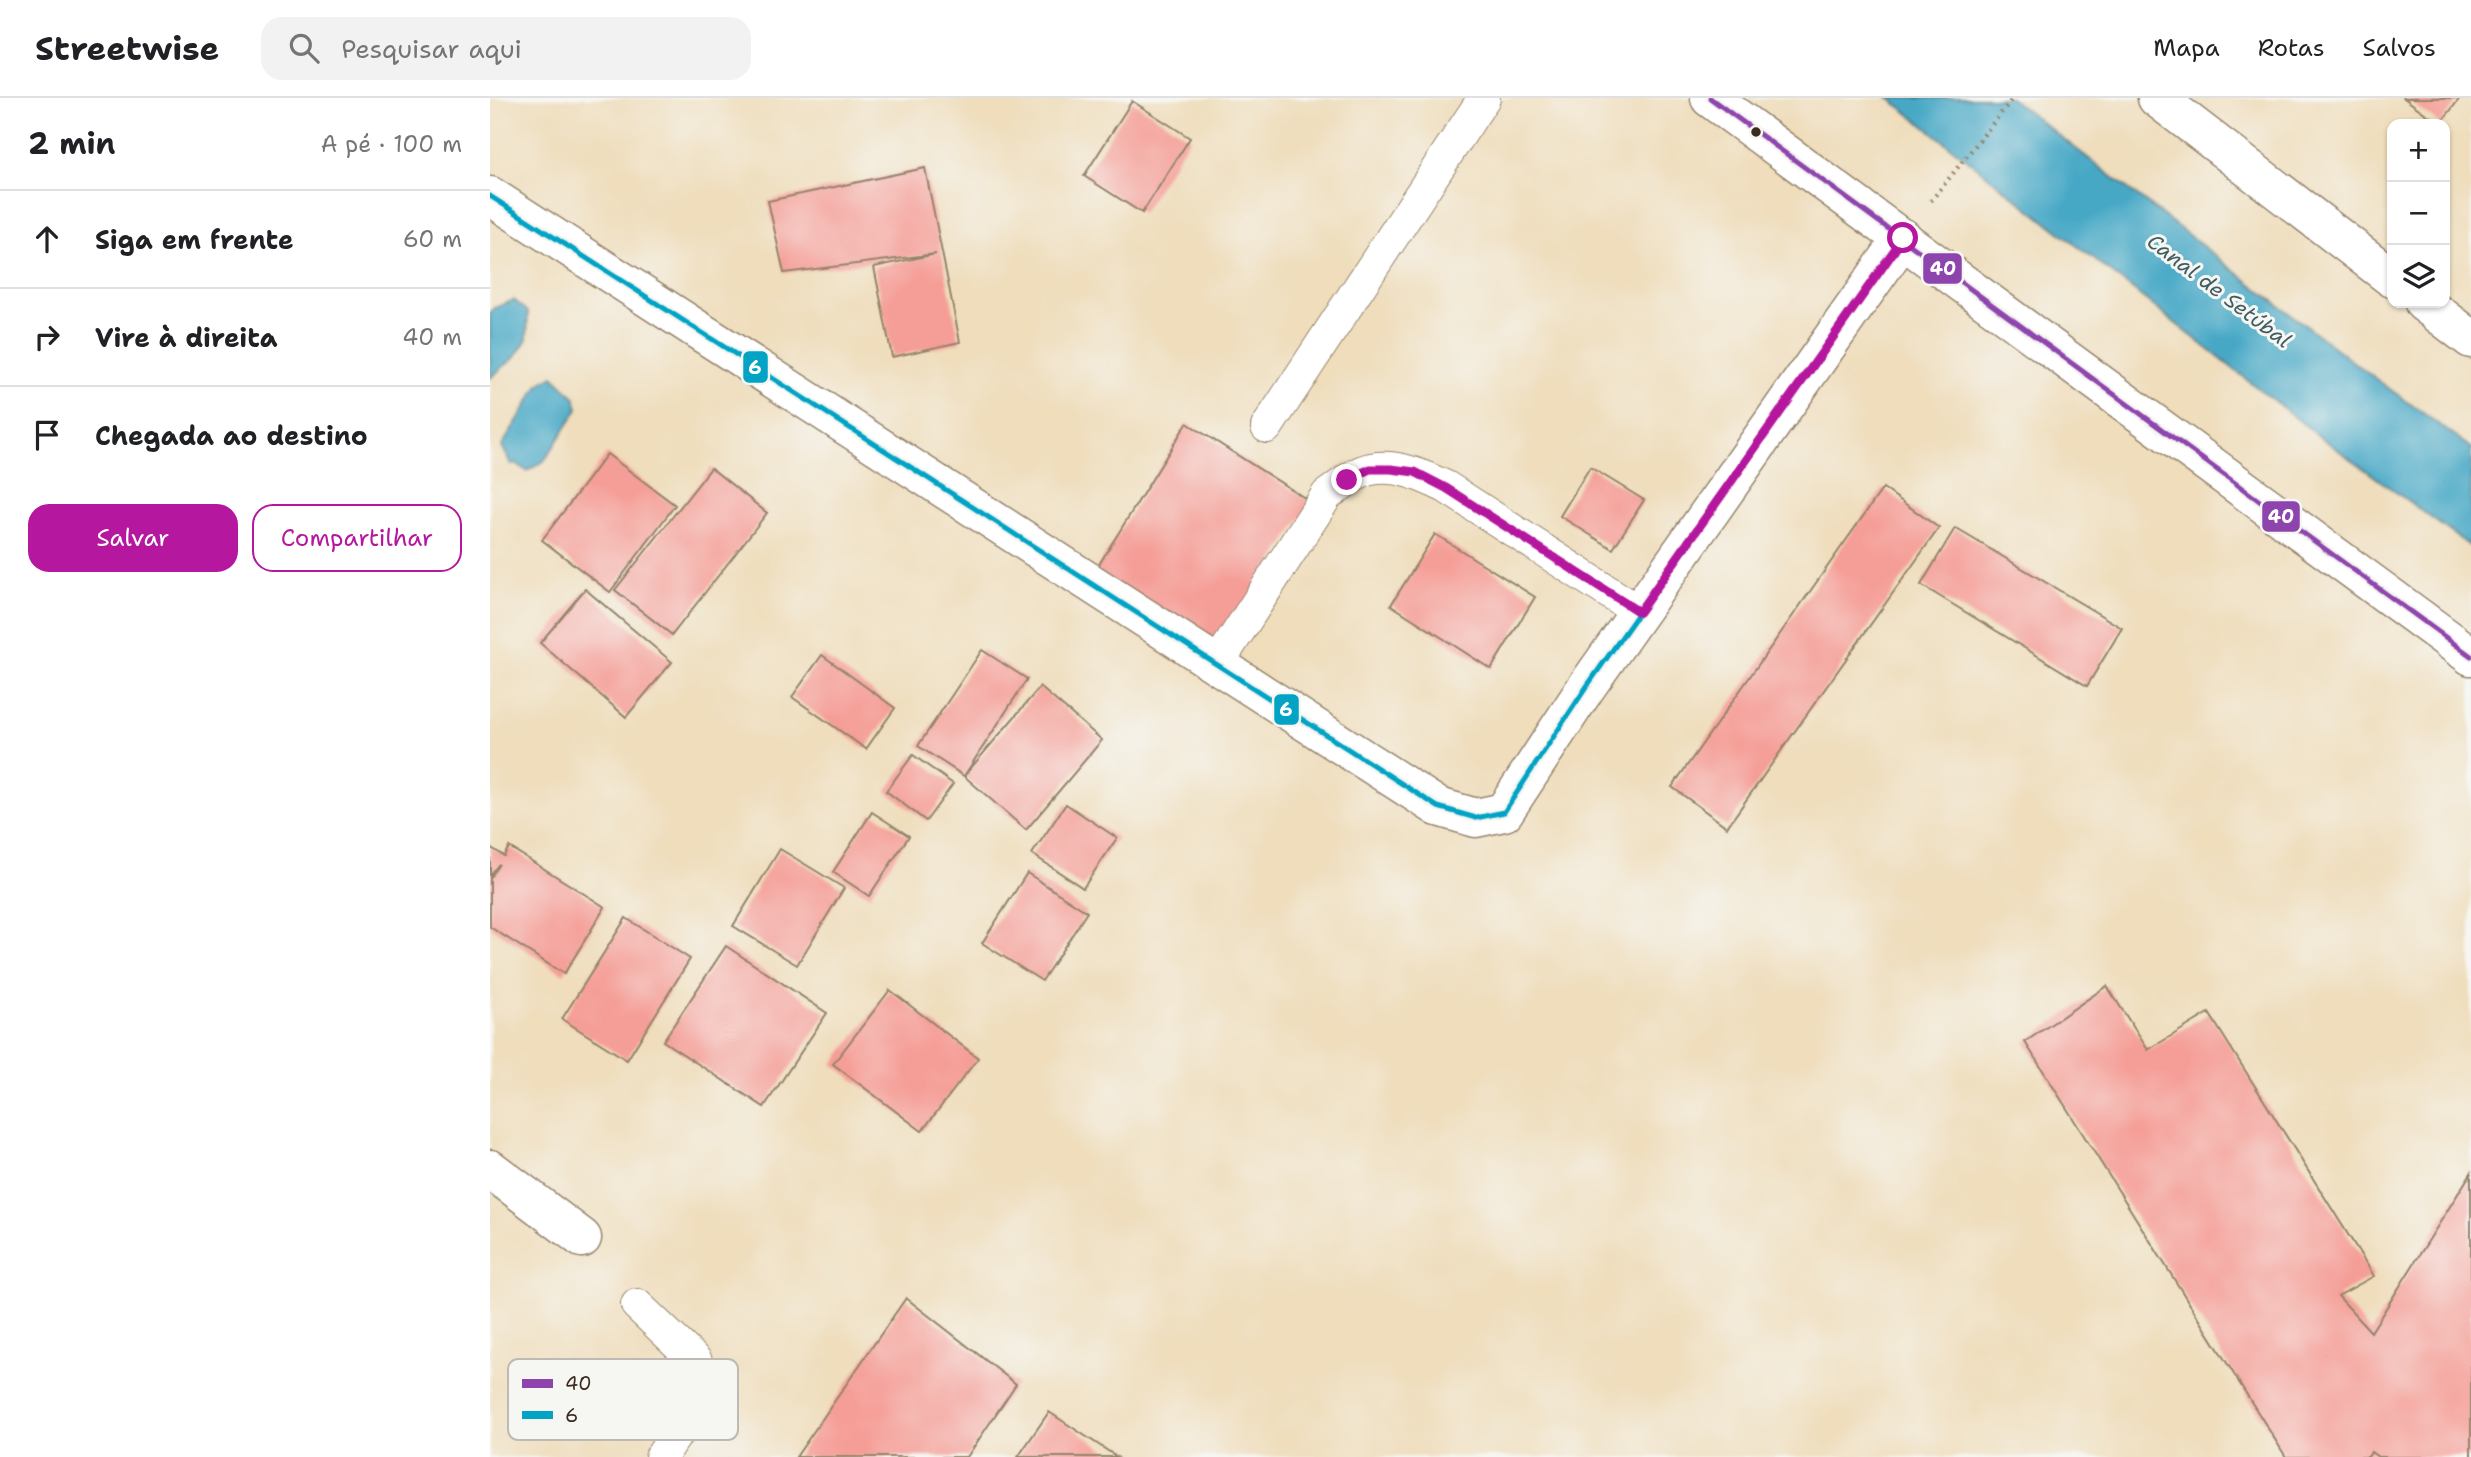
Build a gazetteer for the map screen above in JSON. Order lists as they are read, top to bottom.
{
  "water": ["Canal de Setúbal"],
  "lines": ["transit line 40", "transit line 6"],
  "legend": ["40", "6"],
  "page": {
    "header": "Streetwise",
    "search": "Pesquisar aqui",
    "nav": ["Mapa", "Rotas", "Salvos"],
    "heading": ["2 min", "A pé · 100 m"],
    "map_buttons": ["+", "−"],
    "list": [
      ["Siga em frente", "60 m"],
      ["Vire à direita", "40 m"],
      "Chegada ao destino"
    ],
    "buttons": ["Salvar", "Compartilhar"]
  }
}
